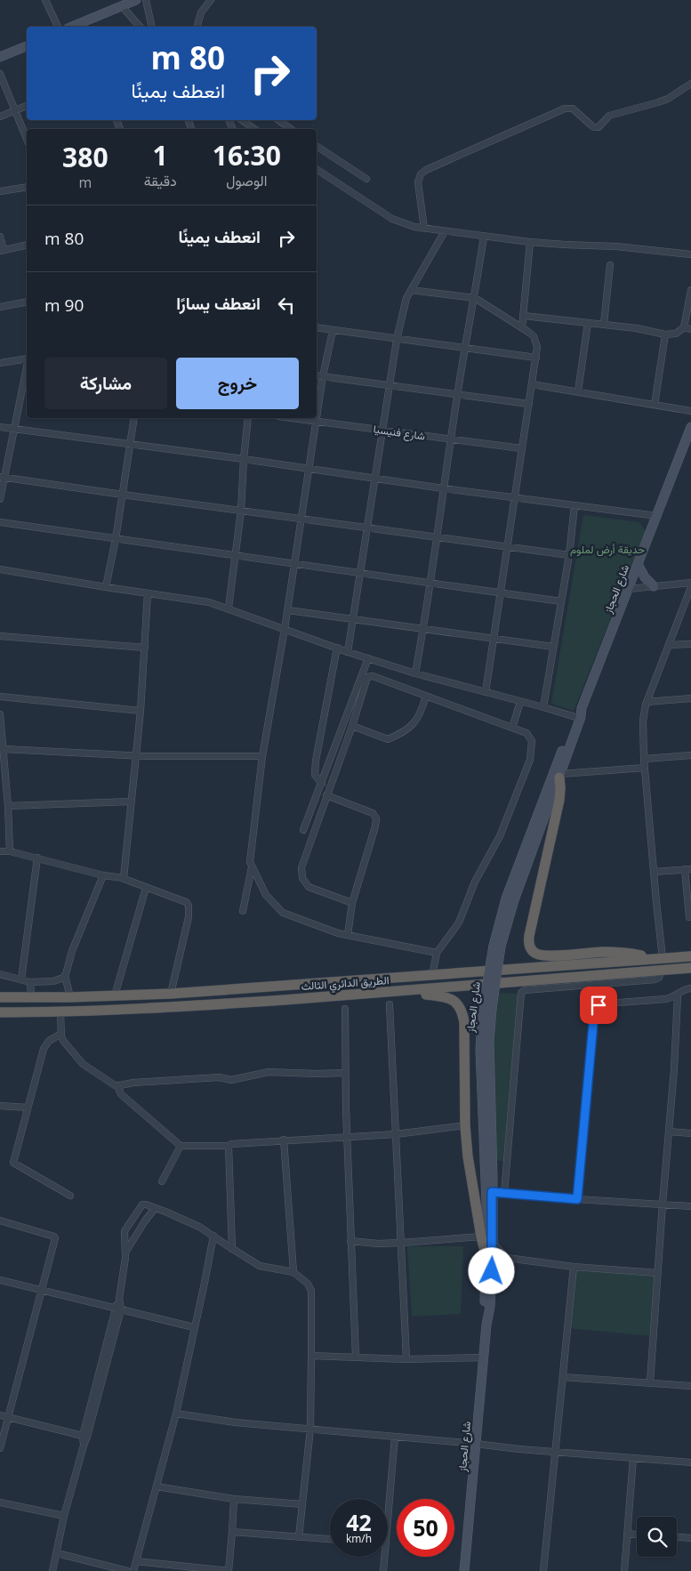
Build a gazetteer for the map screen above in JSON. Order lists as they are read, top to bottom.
{
  "streets": {
    "highway": ["الطريق الدائري الثالث"],
    "main road": ["شارع الحجاز"],
    "street": ["شارع فنيسيا"]
  },
  "parks": ["حديقة أرض لملوم"],
  "page": {
    "turn": ["80 m", "انعطف يمينًا"],
    "eta": [
      "16:30",
      "الوصول",
      "1",
      "دقيقة",
      "380",
      "m"
    ],
    "list": [
      {
        "name": "انعطف يمينًا",
        "value": "80 m"
      },
      {
        "name": "انعطف يسارًا",
        "value": "90 m"
      }
    ],
    "buttons": ["خروج", "مشاركة"],
    "speed": "42 km/h",
    "limit": "50"
  }
}
